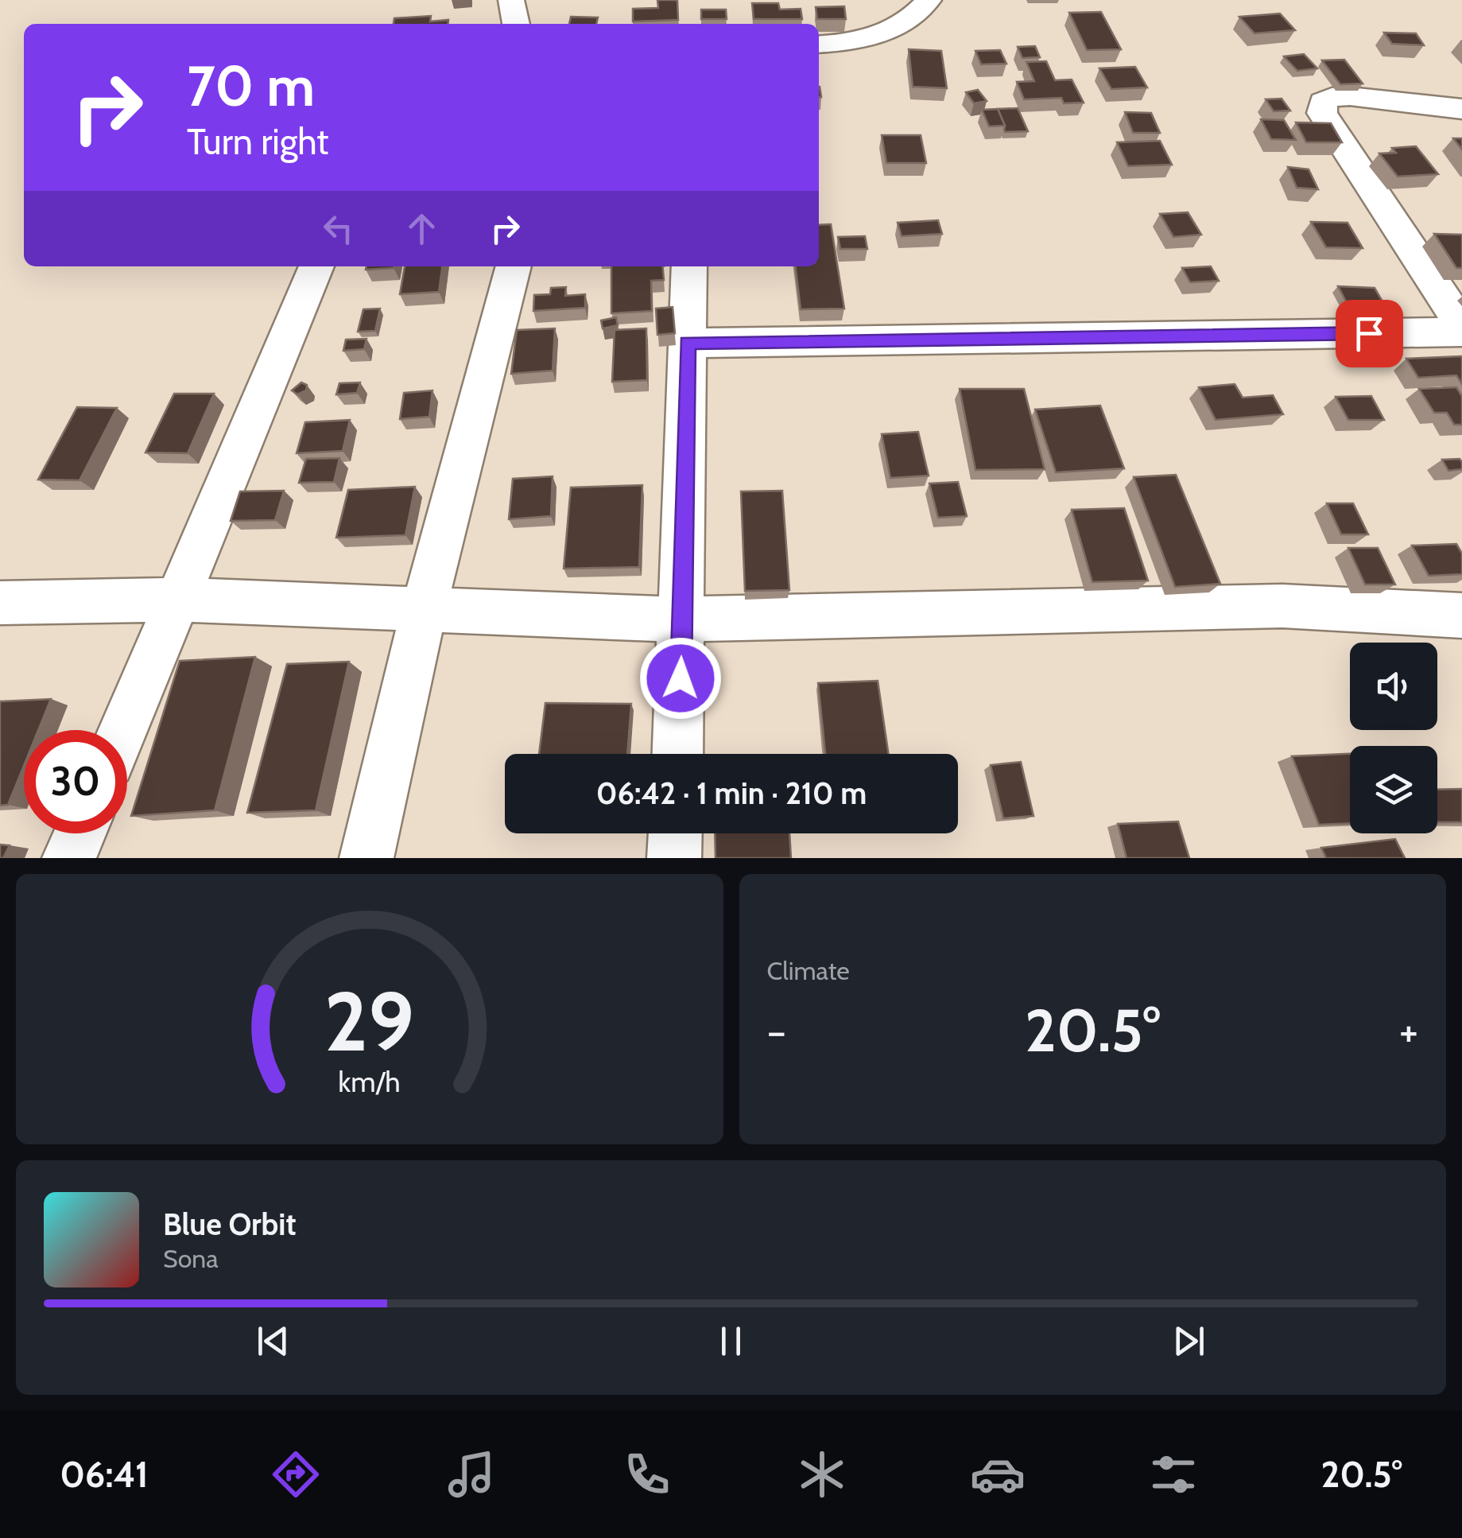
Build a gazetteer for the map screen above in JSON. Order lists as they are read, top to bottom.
{
  "page": {
    "turn": ["70 m", "Turn right"],
    "limit": "30",
    "trip": "06:42 · 1 min · 210 m",
    "tile": "Climate",
    "heat": ["−", "20.5°", "+"],
    "song": ["Blue Orbit", "Sona"],
    "tabs": ["06:41", "20.5°"],
    "gauge": ["29", "km/h"]
  }
}
